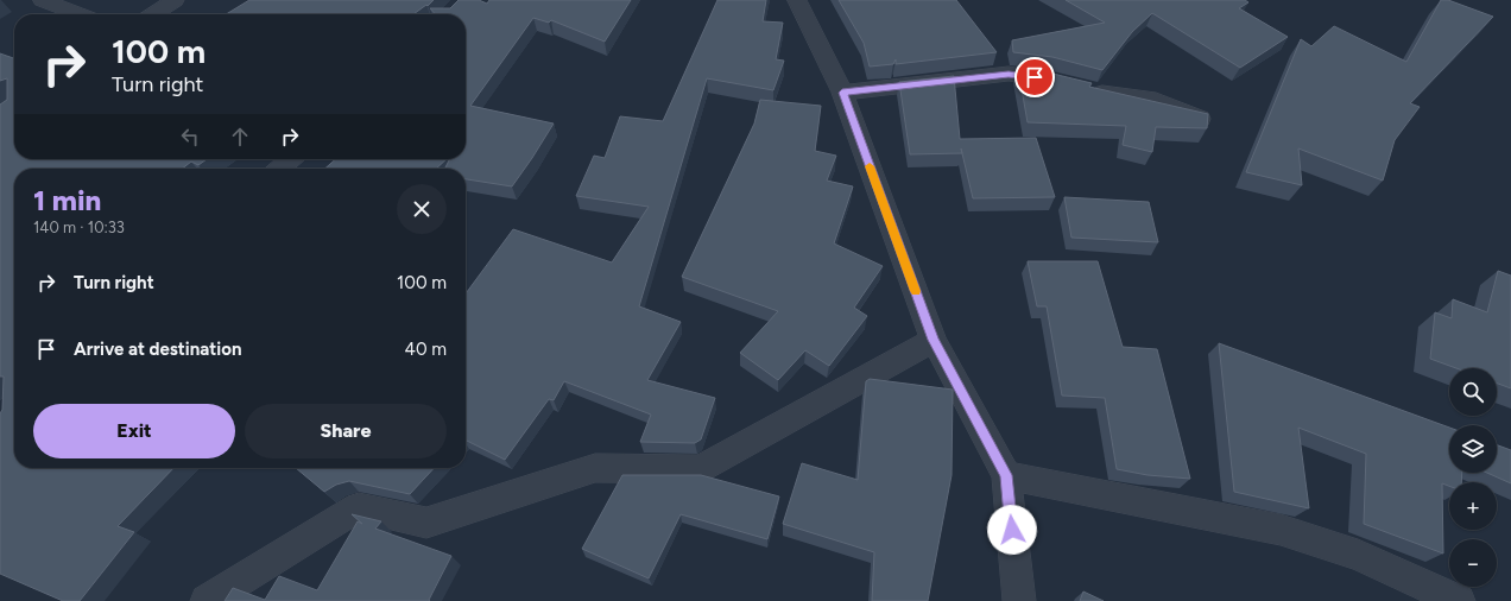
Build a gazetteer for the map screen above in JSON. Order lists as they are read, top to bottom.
{
  "page": {
    "turn": ["100 m", "Turn right"],
    "heading": ["1 min", "140 m · 10:33"],
    "list": [
      {
        "name": "Turn right",
        "value": "100 m"
      },
      {
        "name": "Arrive at destination",
        "value": "40 m"
      }
    ],
    "map_buttons": ["+", "−"],
    "buttons": ["Exit", "Share"]
  }
}
